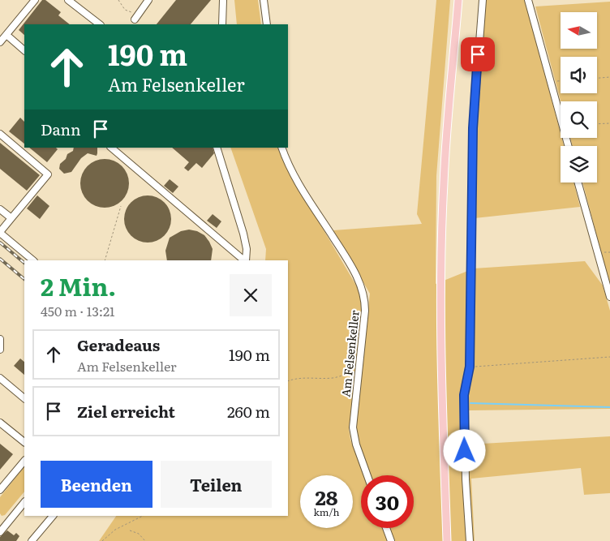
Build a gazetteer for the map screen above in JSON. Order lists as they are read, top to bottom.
{
  "streets": {
    "street": ["Am Felsenkeller"]
  },
  "north": "left",
  "page": {
    "turn": ["190 m", "Am Felsenkeller"],
    "then": "Dann",
    "heading": ["2 Min.", "450 m · 13:21"],
    "list": [
      {
        "name": "Geradeaus",
        "note": "Am Felsenkeller",
        "value": "190 m"
      },
      {
        "name": "Ziel erreicht",
        "value": "260 m"
      }
    ],
    "buttons": ["Beenden", "Teilen"],
    "speed": "28 km/h",
    "limit": "30"
  }
}
